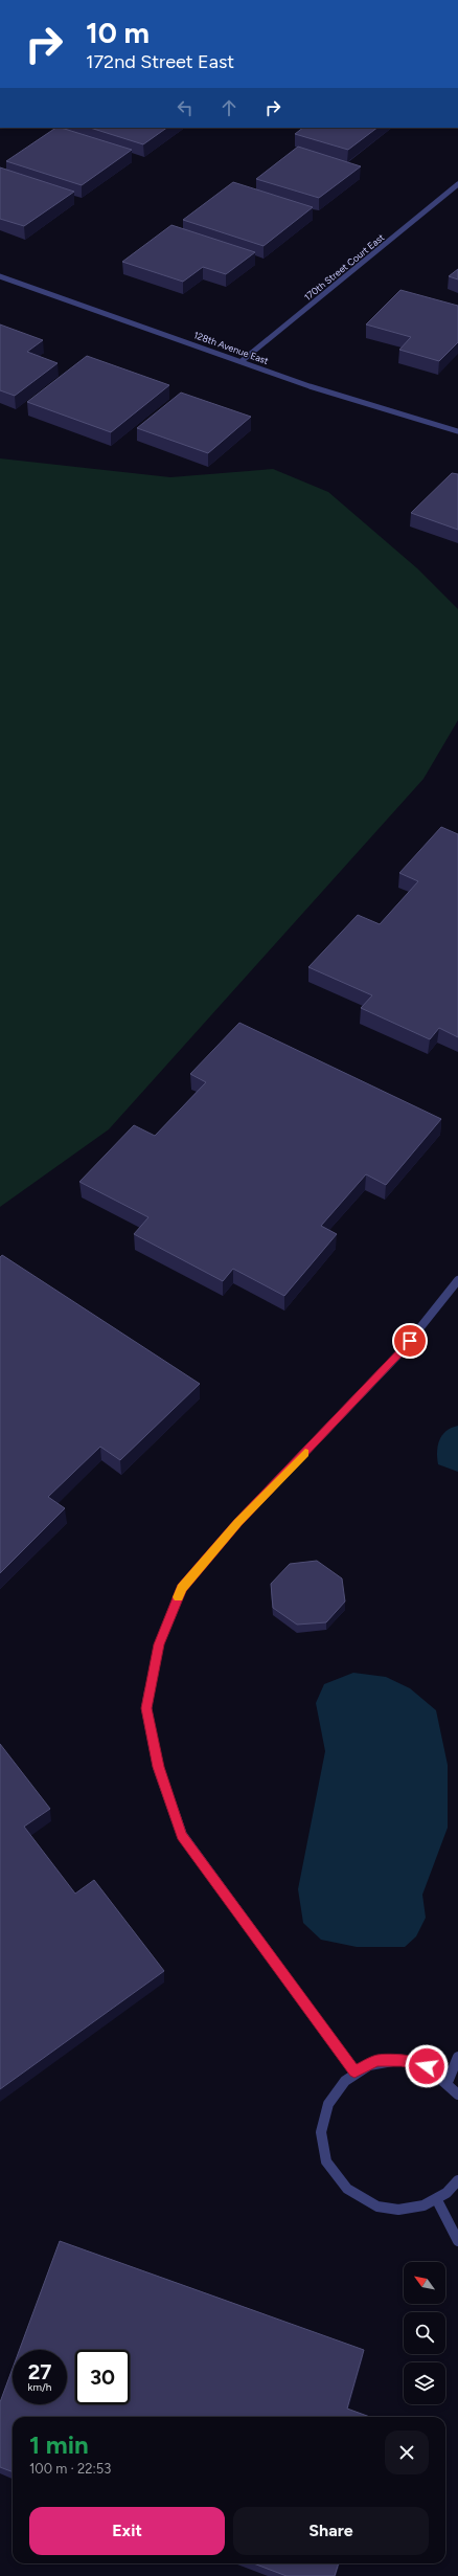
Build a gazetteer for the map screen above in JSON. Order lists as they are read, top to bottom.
{
  "streets": {
    "street": ["170th Street Court East", "128th Avenue East"]
  },
  "crossings": [
    ["170th Street Court East", "128th Avenue East"]
  ],
  "north": "top left",
  "page": {
    "turn": ["10 m", "172nd Street East"],
    "speed": "27 km/h",
    "limit": "30",
    "heading": ["1 min", "100 m · 22:53"],
    "buttons": ["Exit", "Share"]
  }
}
